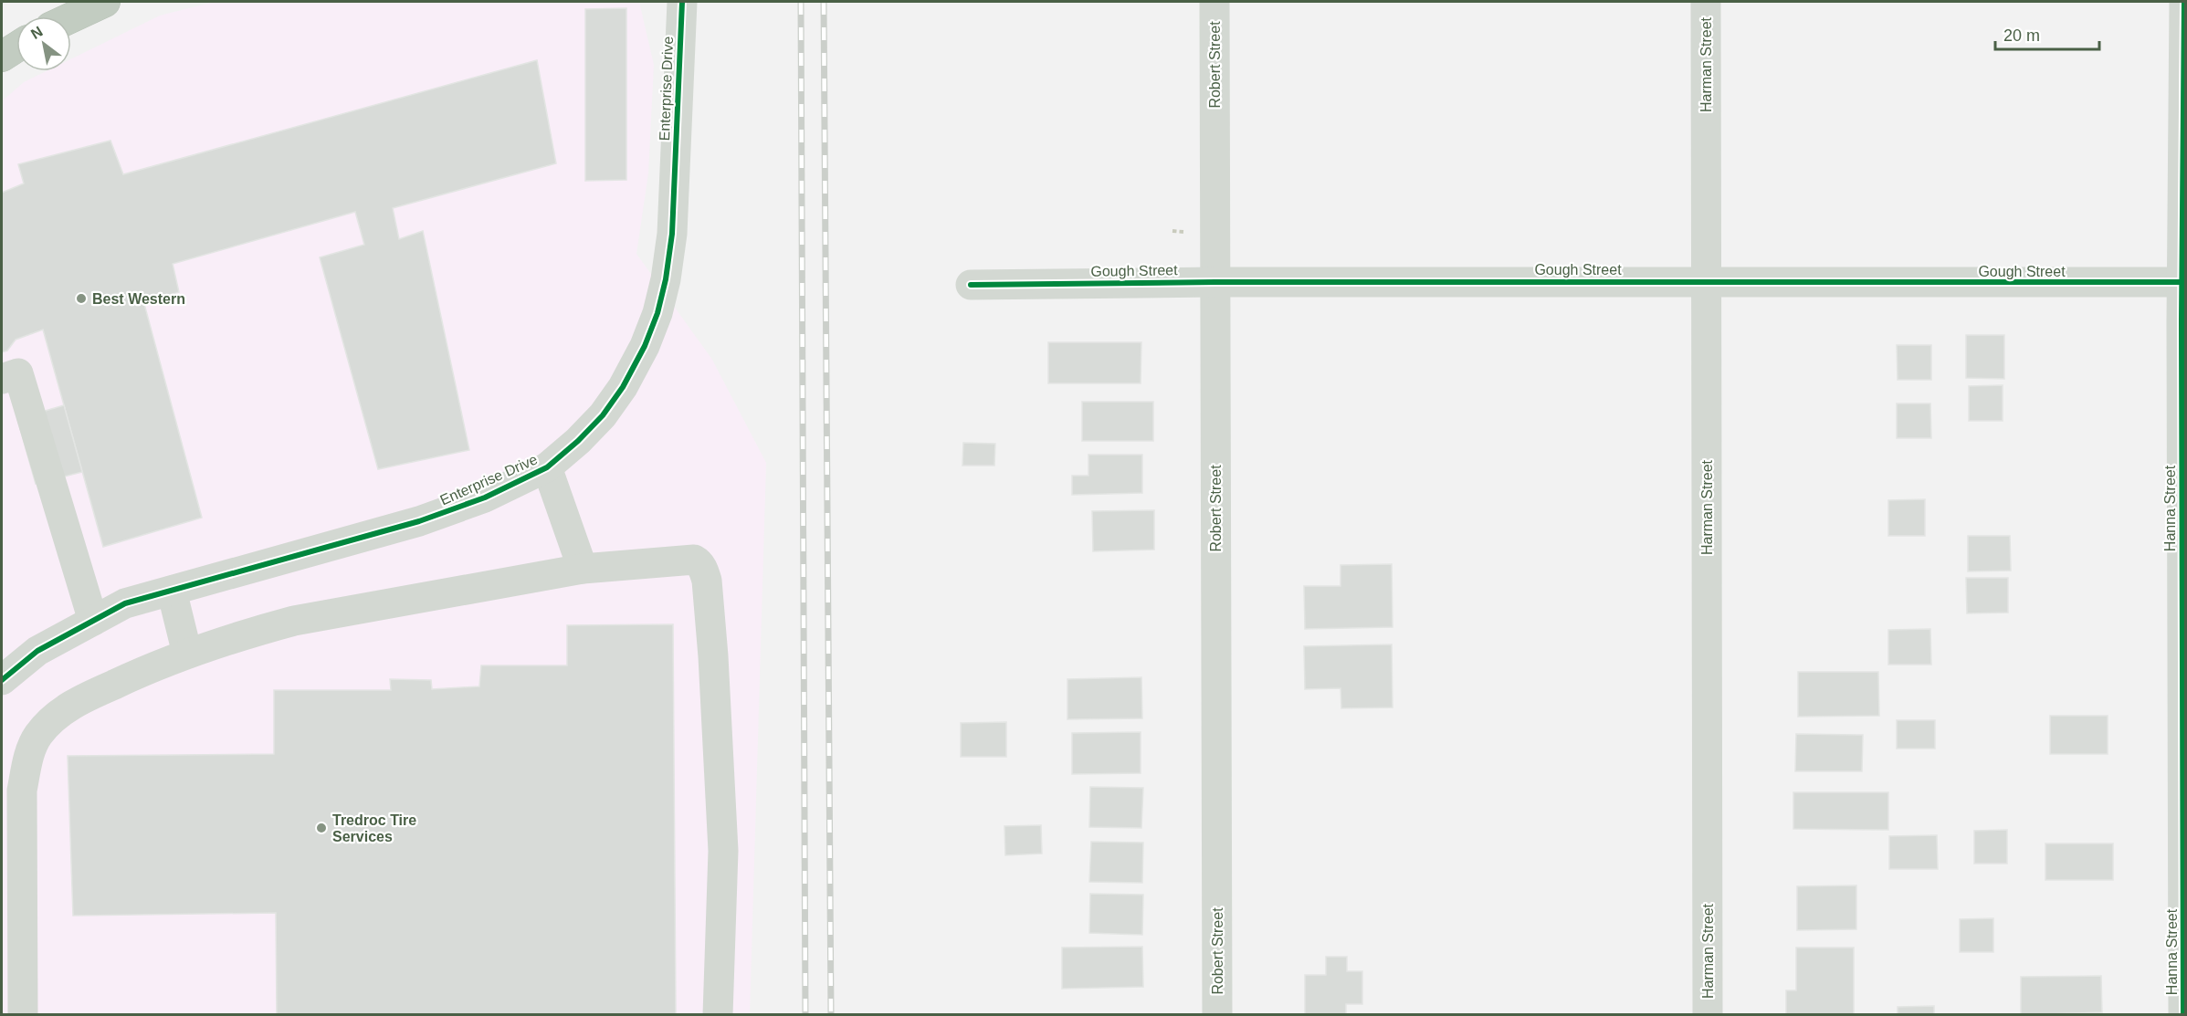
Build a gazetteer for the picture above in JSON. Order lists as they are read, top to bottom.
{
  "streets": {
    "street": [
      "Robert Street",
      "Harman Street",
      "Enterprise Drive",
      "Gough Street",
      "Hanna Street"
    ]
  },
  "crossings": [
    ["Robert Street", "Gough Street"],
    ["Harman Street", "Gough Street"],
    ["Gough Street", "Hanna Street"]
  ],
  "places": ["Best Western", "Tredroc Tire Services"],
  "scale_bar": "20 m",
  "north": "top left"
}
